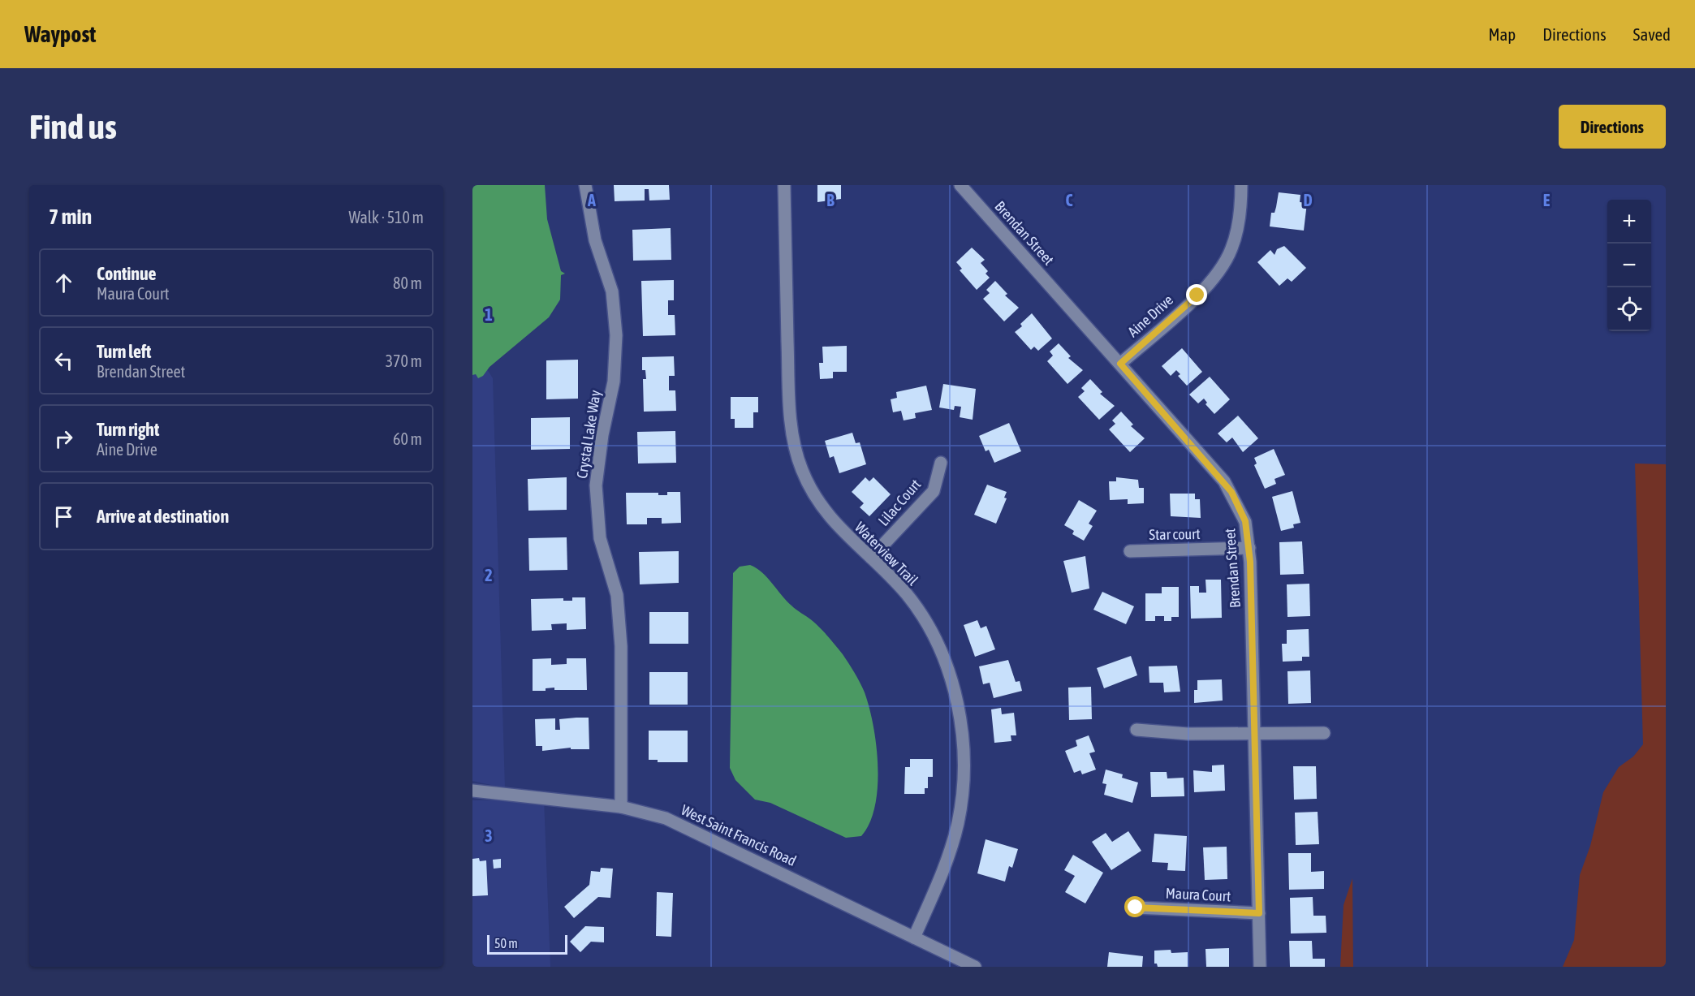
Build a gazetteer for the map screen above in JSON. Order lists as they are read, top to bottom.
{
  "streets": {
    "street": [
      "Brendan Street",
      "Aine Drive",
      "Crystal Lake Way",
      "Lilac Court",
      "Star court",
      "Waterview Trail",
      "West Saint Francis Road",
      "Maura Court"
    ]
  },
  "crossings": [
    ["Brendan Street", "Aine Drive"],
    ["Brendan Street", "Star court"],
    ["Brendan Street", "Maura Court"],
    ["Crystal Lake Way", "West Saint Francis Road"],
    ["Lilac Court", "Waterview Trail"],
    ["Waterview Trail", "West Saint Francis Road"]
  ],
  "scale_bar": "50 m",
  "page": {
    "header": "Waypost",
    "nav": ["Map", "Directions", "Saved"],
    "buttons": "Directions",
    "title": "Find us",
    "heading": ["7 min", "Walk · 510 m"],
    "map_buttons": ["+", "−"],
    "list": [
      ["Continue", "Maura Court", "80 m"],
      ["Turn left", "Brendan Street", "370 m"],
      ["Turn right", "Aine Drive", "60 m"],
      "Arrive at destination"
    ],
    "scale": "50 m"
  },
  "grid": {
    "columns": [
      "A",
      "B",
      "C",
      "D",
      "E"
    ],
    "rows": ["1", "2", "3"]
  }
}
